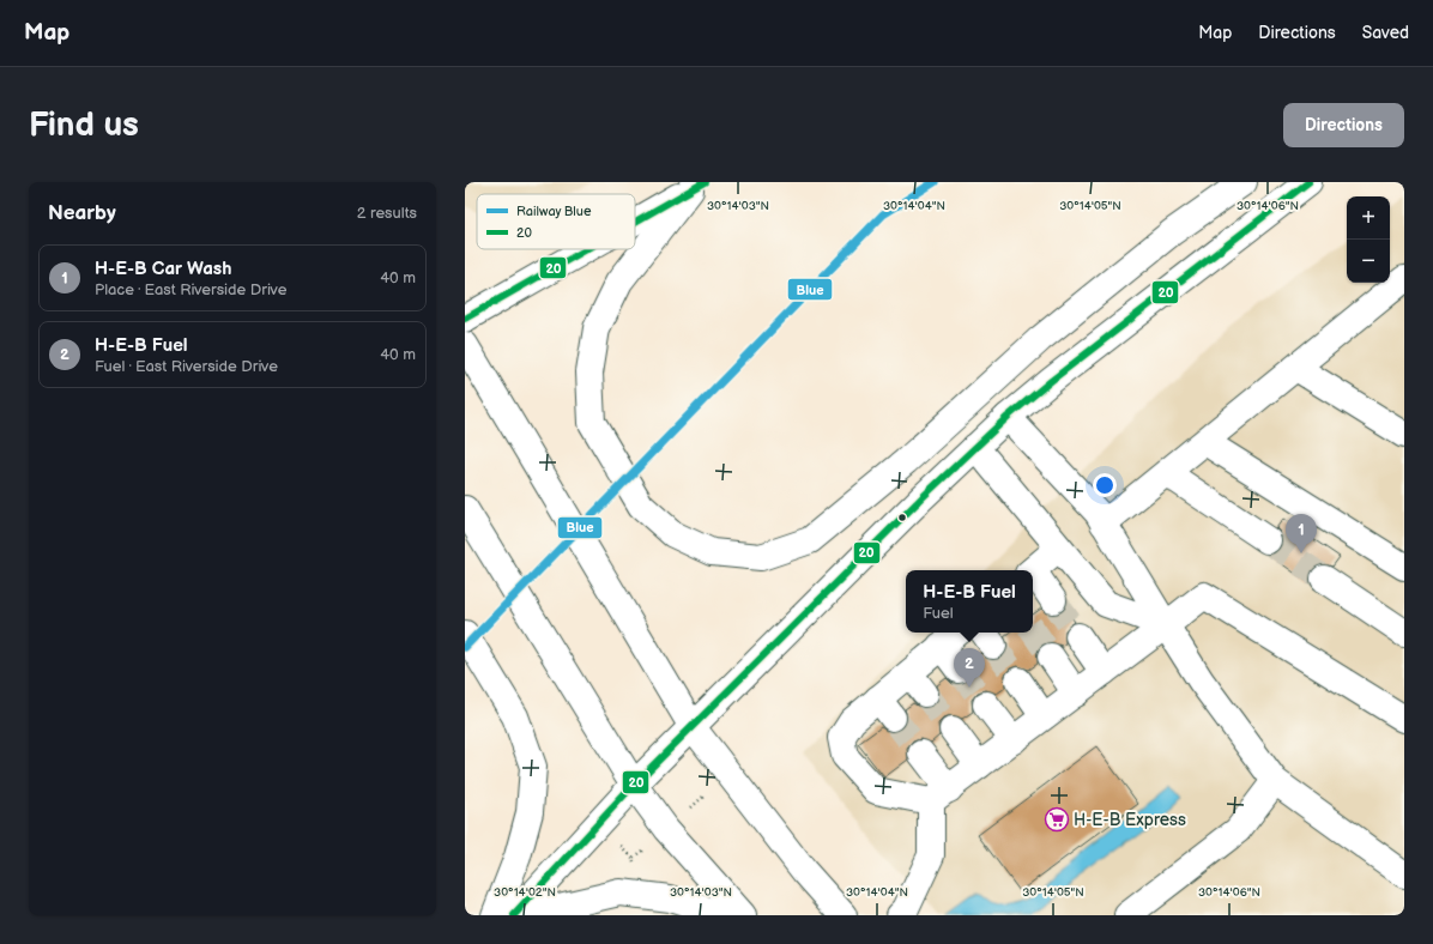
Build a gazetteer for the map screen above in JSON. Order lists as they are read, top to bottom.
{
  "places": {
    "supermarket": ["H-E-B Express"]
  },
  "lines": ["rail line Blue", "transit line 20"],
  "legend": ["Railway Blue", "20"],
  "page": {
    "header": "Map",
    "nav": ["Map", "Directions", "Saved"],
    "buttons": "Directions",
    "title": "Find us",
    "heading": ["Nearby", "2 results"],
    "map_buttons": ["+", "−"],
    "list": [
      {
        "mark": "1",
        "name": "H-E-B Car Wash",
        "note": "Place · East Riverside Drive",
        "value": "40 m"
      },
      {
        "mark": "2",
        "name": "H-E-B Fuel",
        "note": "Fuel · East Riverside Drive",
        "value": "40 m"
      }
    ],
    "pins": ["1", "2"],
    "popup": ["H-E-B Fuel", "Fuel"]
  },
  "coordinates": [
    "30°14'03\"N",
    "30°14'04\"N",
    "30°14'05\"N",
    "30°14'06\"N",
    "30°14'02\"N"
  ]
}
